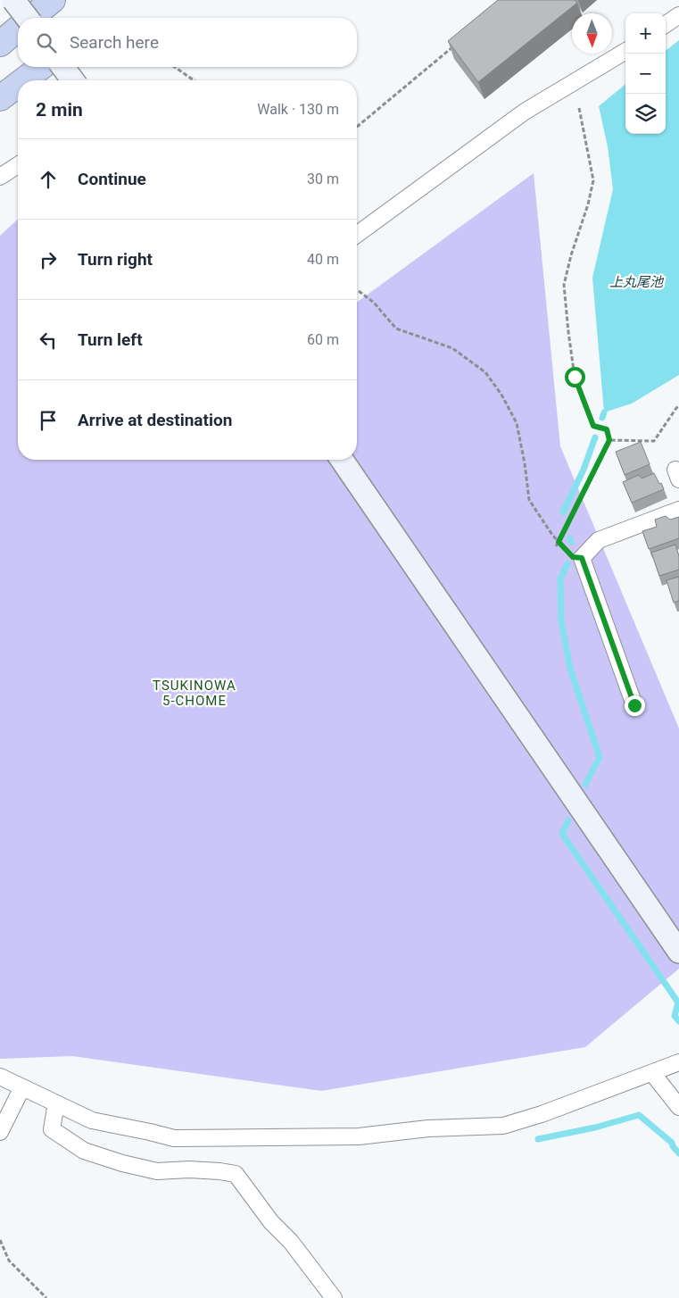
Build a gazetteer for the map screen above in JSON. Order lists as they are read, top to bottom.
{
  "districts": ["TSUKINOWA 5-CHOME"],
  "water": ["上丸尾池"],
  "north": "bottom",
  "page": {
    "map_buttons": ["+", "−"],
    "search": "Search here",
    "heading": ["2 min", "Walk · 130 m"],
    "list": [
      ["Continue", "30 m"],
      ["Turn right", "40 m"],
      ["Turn left", "60 m"],
      "Arrive at destination"
    ]
  }
}
